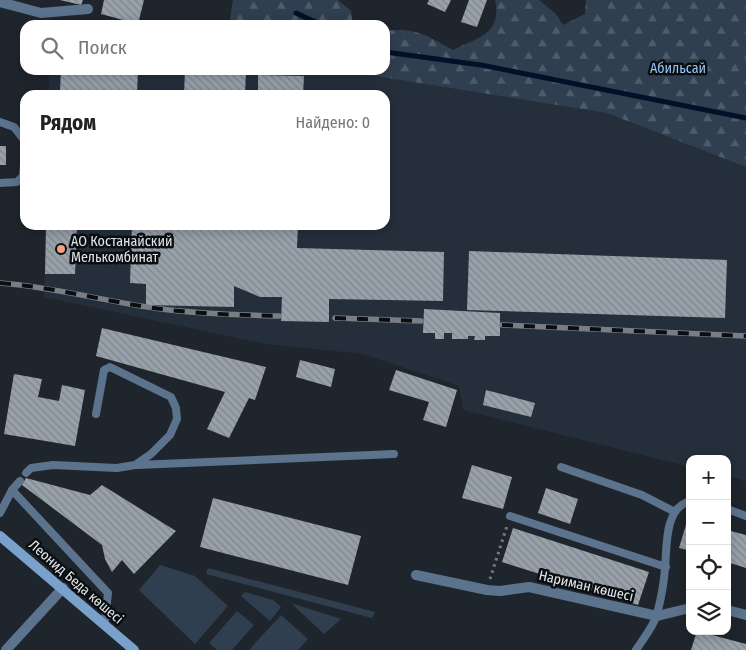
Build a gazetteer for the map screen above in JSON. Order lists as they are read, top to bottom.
{
  "streets": {
    "street": ["Леонид Беда көшесі", "Нариман көшесі"]
  },
  "parks": ["Абильсай"],
  "places": ["АО Костанайский Мелькомбинат"],
  "page": {
    "search": "Поиск",
    "heading": ["Рядом", "Найдено: 0"],
    "map_buttons": ["+", "−"]
  }
}
